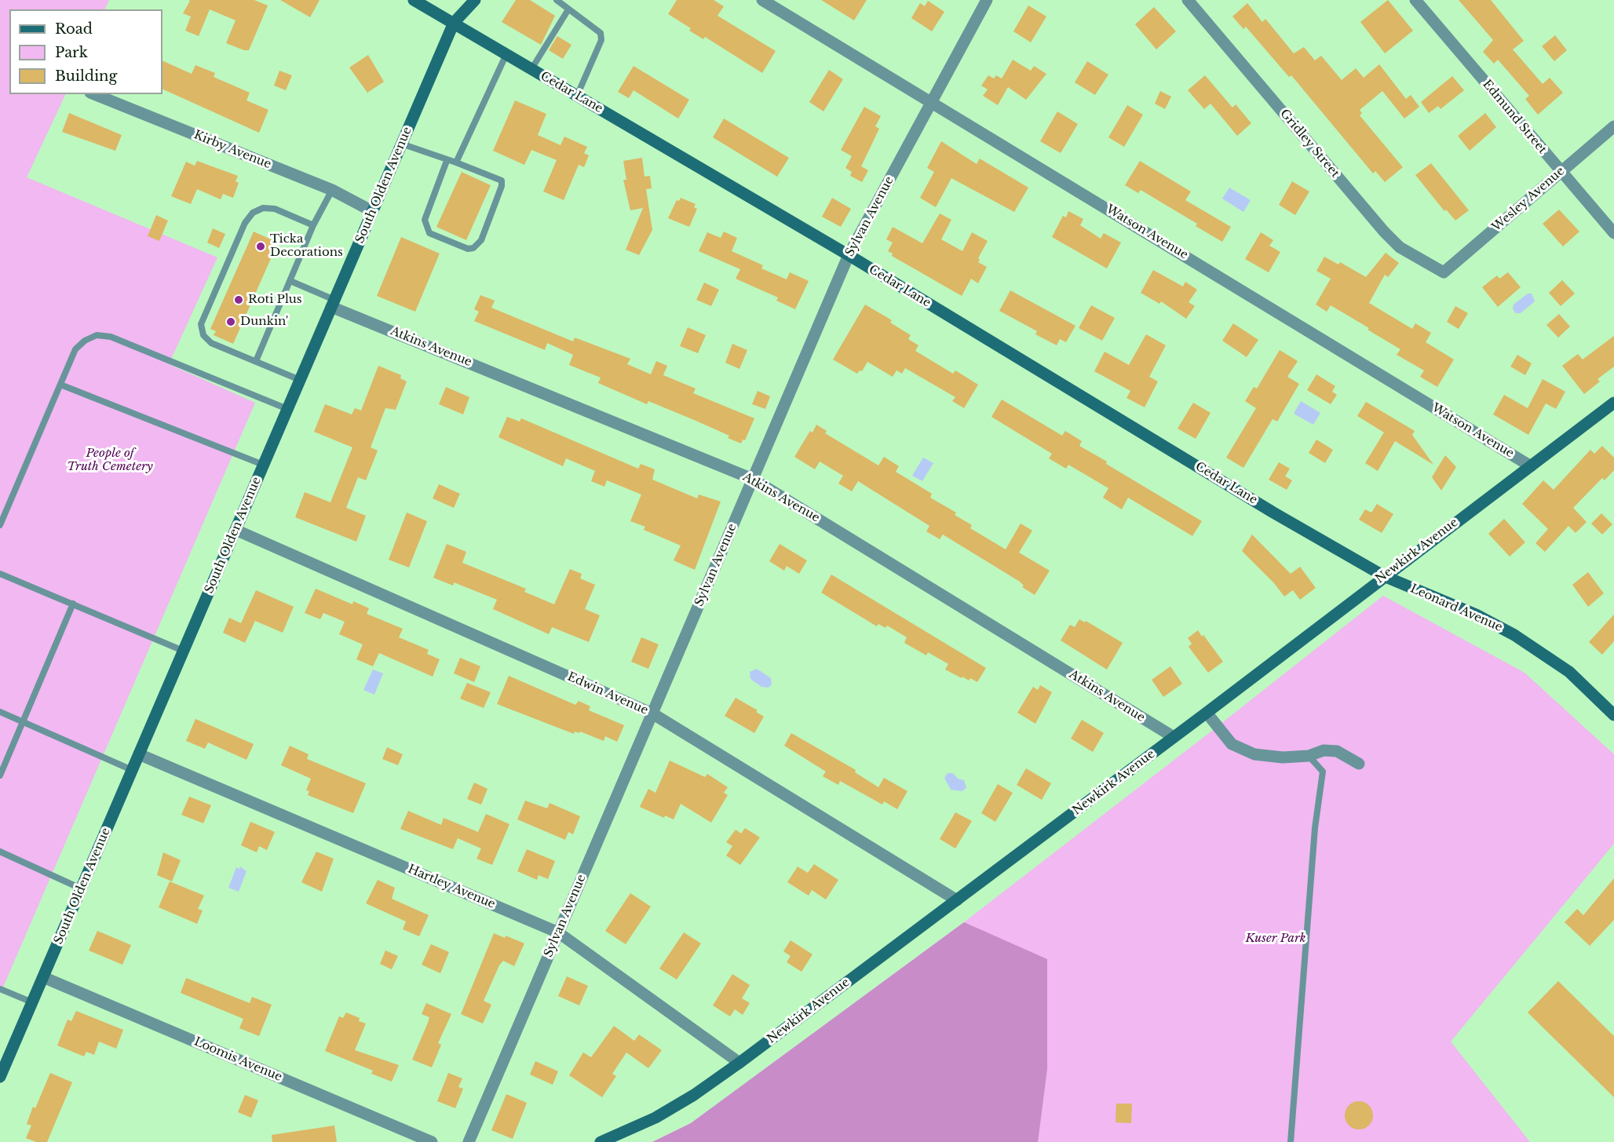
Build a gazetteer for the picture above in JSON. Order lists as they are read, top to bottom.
{
  "streets": {
    "street": [
      "Cedar Lane",
      "Edmund Street",
      "Gridley Street",
      "Kirby Avenue",
      "South Olden Avenue",
      "Wesley Avenue",
      "Sylvan Avenue",
      "Watson Avenue",
      "Atkins Avenue",
      "Newkirk Avenue",
      "Leonard Avenue",
      "Edwin Avenue",
      "Hartley Avenue",
      "Loomis Avenue"
    ]
  },
  "crossings": [
    ["Cedar Lane", "South Olden Avenue"],
    ["Cedar Lane", "Sylvan Avenue"],
    ["Cedar Lane", "Newkirk Avenue"],
    ["Cedar Lane", "Leonard Avenue"],
    ["Edmund Street", "Wesley Avenue"],
    ["Gridley Street", "Wesley Avenue"],
    ["Kirby Avenue", "South Olden Avenue"],
    ["South Olden Avenue", "Atkins Avenue"],
    ["South Olden Avenue", "Edwin Avenue"],
    ["South Olden Avenue", "Hartley Avenue"],
    ["South Olden Avenue", "Loomis Avenue"],
    ["Sylvan Avenue", "Watson Avenue"],
    ["Sylvan Avenue", "Atkins Avenue"],
    ["Sylvan Avenue", "Edwin Avenue"],
    ["Sylvan Avenue", "Hartley Avenue"],
    ["Watson Avenue", "Newkirk Avenue"],
    ["Atkins Avenue", "Newkirk Avenue"],
    ["Newkirk Avenue", "Leonard Avenue"],
    ["Newkirk Avenue", "Edwin Avenue"],
    ["Newkirk Avenue", "Hartley Avenue"]
  ],
  "parks": ["People of Truth Cemetery", "Kuser Park"],
  "places": ["Ticka Decorations", "Roti Plus", "Dunkin'"],
  "legend": ["Road", "Park", "Building"]
}
